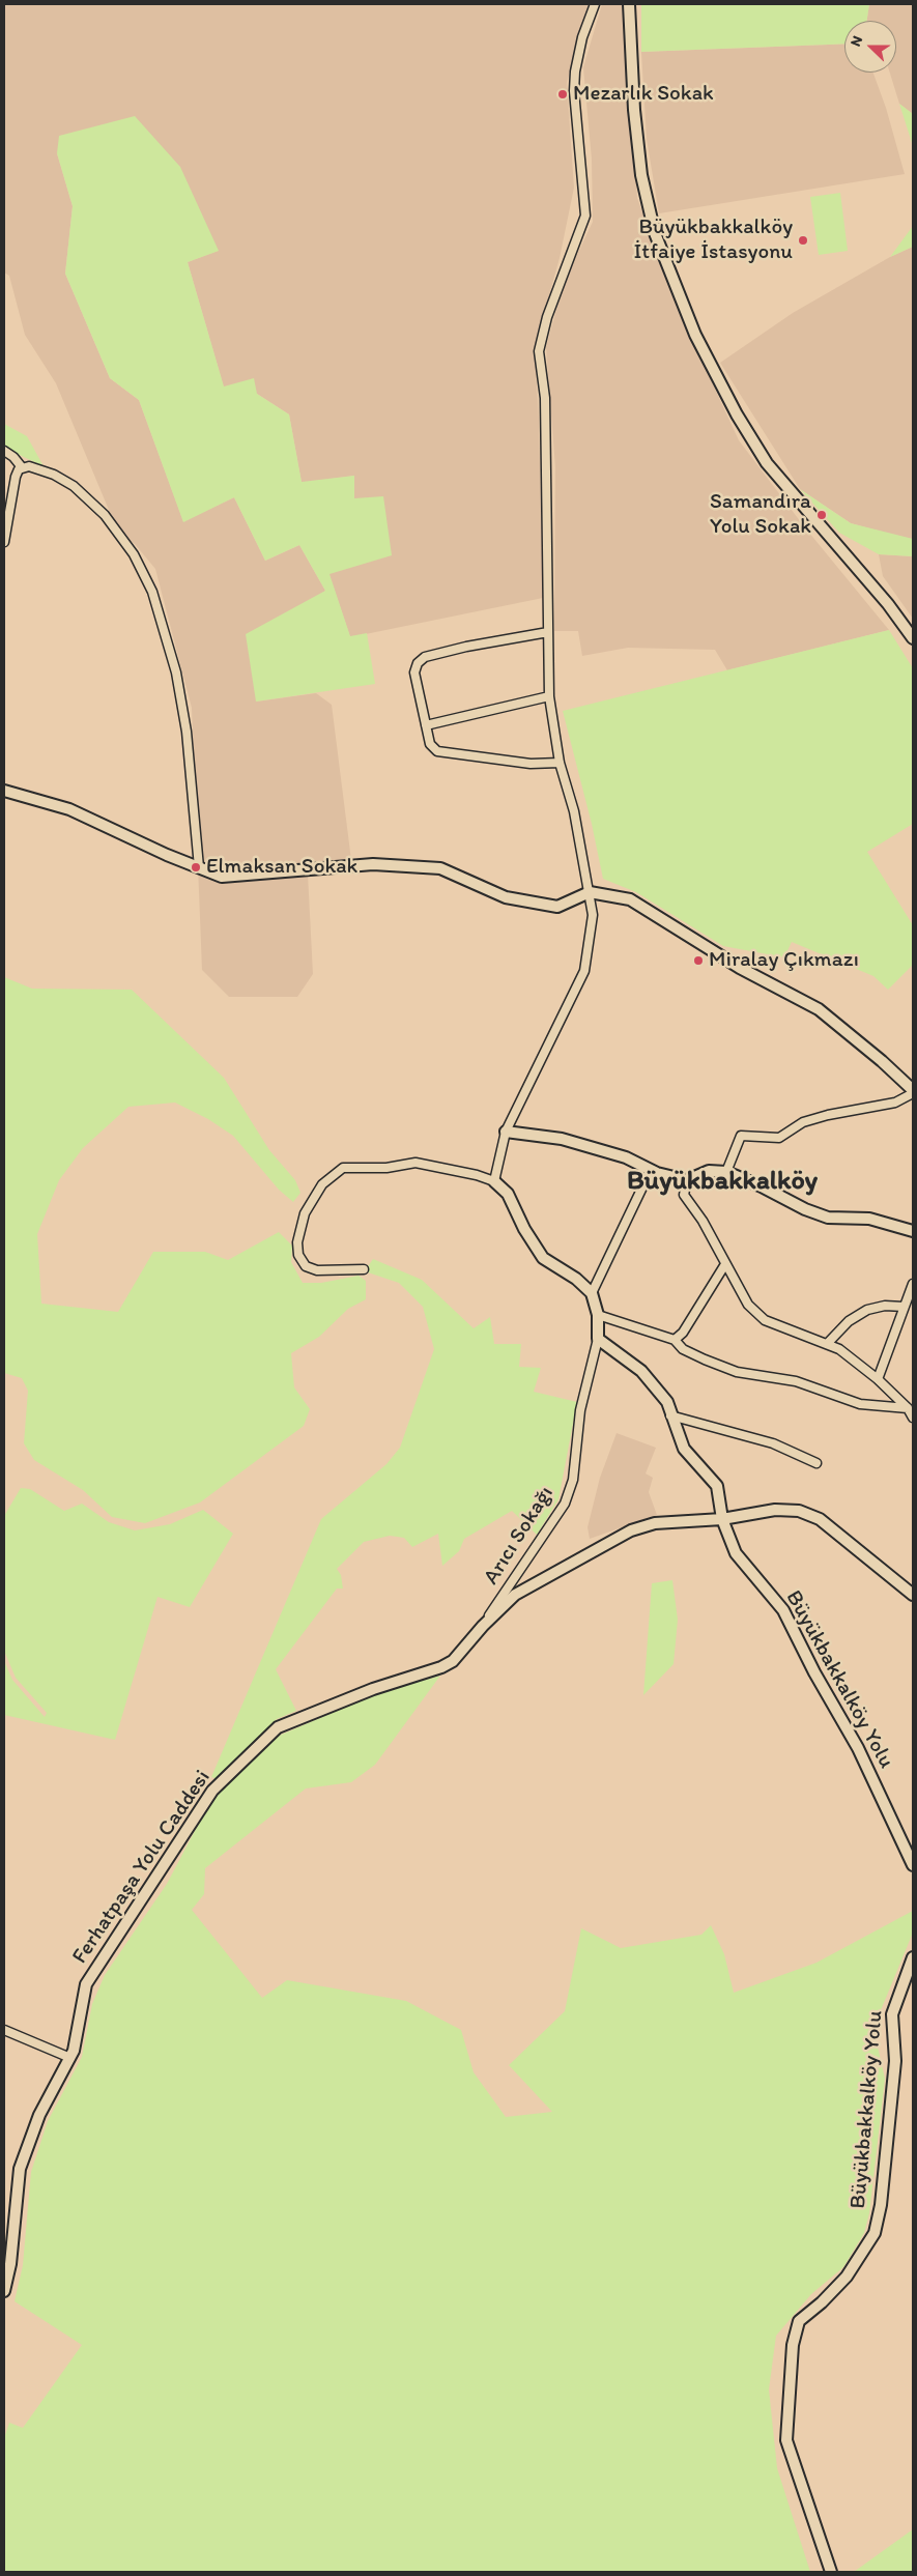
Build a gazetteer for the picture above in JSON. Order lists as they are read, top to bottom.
{
  "streets": {
    "main road": ["Büyükbakkalköy Yolu", "Ferhatpaşa Yolu Caddesi"],
    "street": ["Arıcı Sokağı"]
  },
  "crossings": [
    ["Arıcı Sokağı", "Büyükbakkalköy Yolu"],
    ["Arıcı Sokağı", "Ferhatpaşa Yolu Caddesi"],
    ["Büyükbakkalköy Yolu", "Ferhatpaşa Yolu Caddesi"]
  ],
  "districts": ["Büyükbakkalköy"],
  "places": [
    "Mezarlık Sokak",
    "Büyükbakkalköy İtfaiye İstasyonu",
    "Samandıra Yolu Sokak",
    "Elmaksan Sokak",
    "Miralay Çıkmazı"
  ],
  "north": "left"
}
